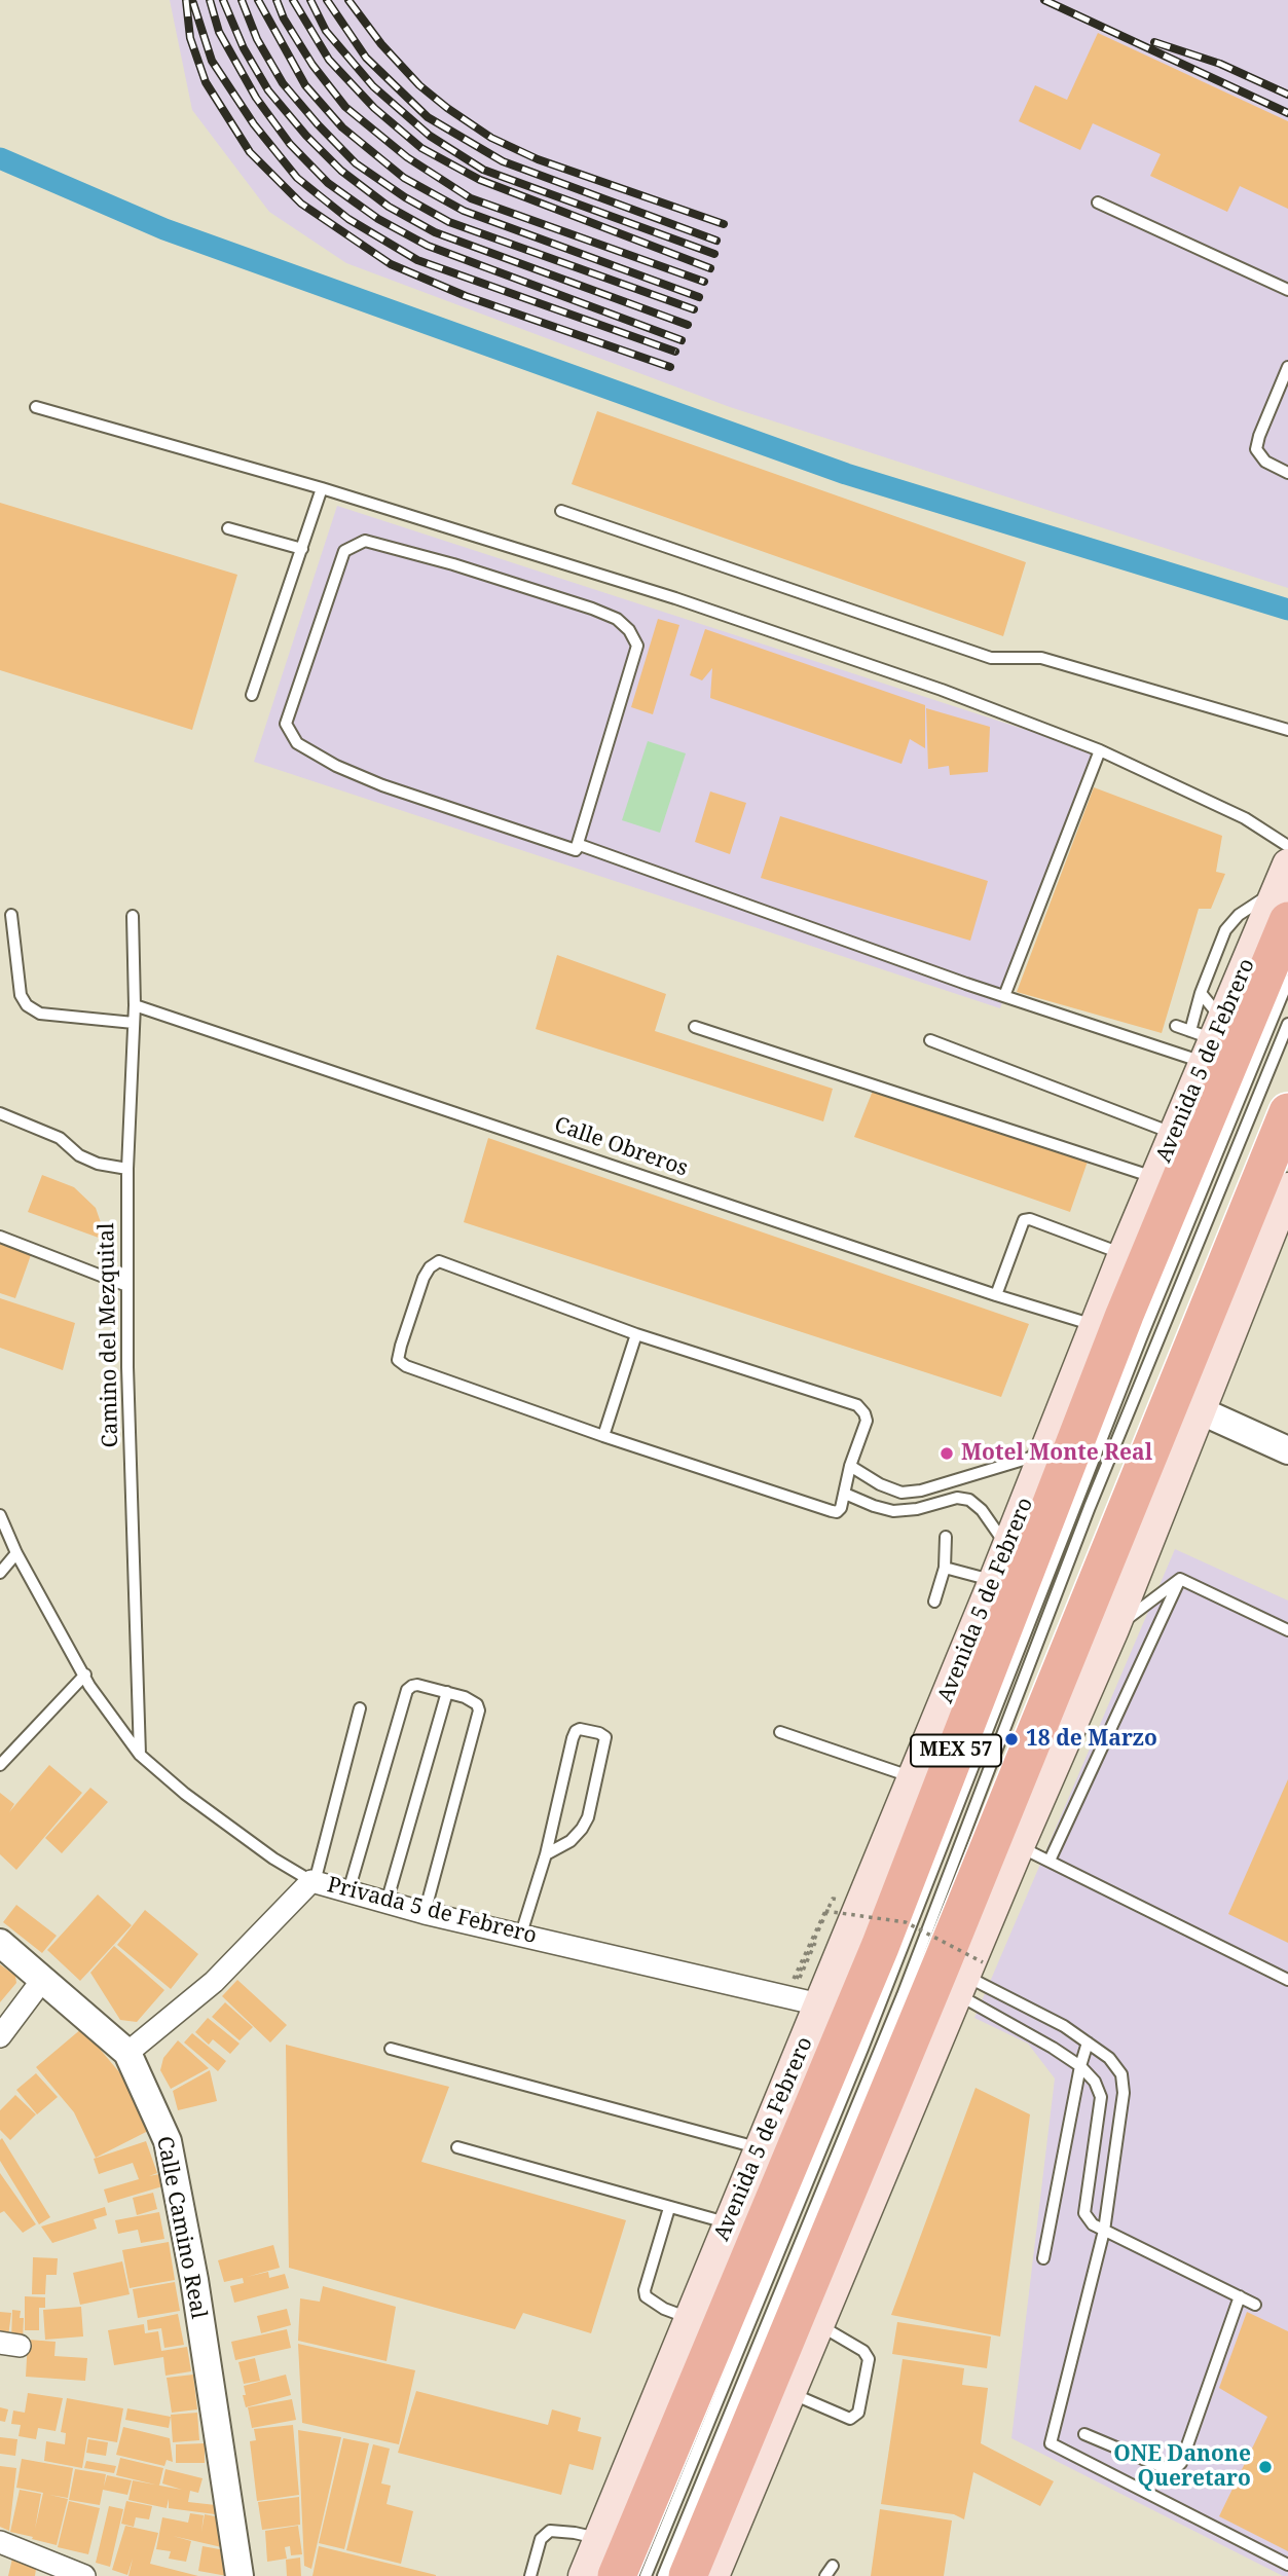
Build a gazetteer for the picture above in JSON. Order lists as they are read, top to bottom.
{
  "streets": {
    "highway": ["Avenida 5 de Febrero", "MEX 57"],
    "street": ["Privada 5 de Febrero", "Calle Camino Real"],
    "lane": ["Calle Obreros", "Camino del Mezquital"]
  },
  "crossings": [
    ["Avenida 5 de Febrero", "Calle Obreros"],
    ["Avenida 5 de Febrero", "Privada 5 de Febrero"],
    ["Calle Obreros", "Camino del Mezquital"],
    ["Camino del Mezquital", "Privada 5 de Febrero"]
  ],
  "places": ["Motel Monte Real", "18 de Marzo", "ONE Danone Queretaro"]
}
